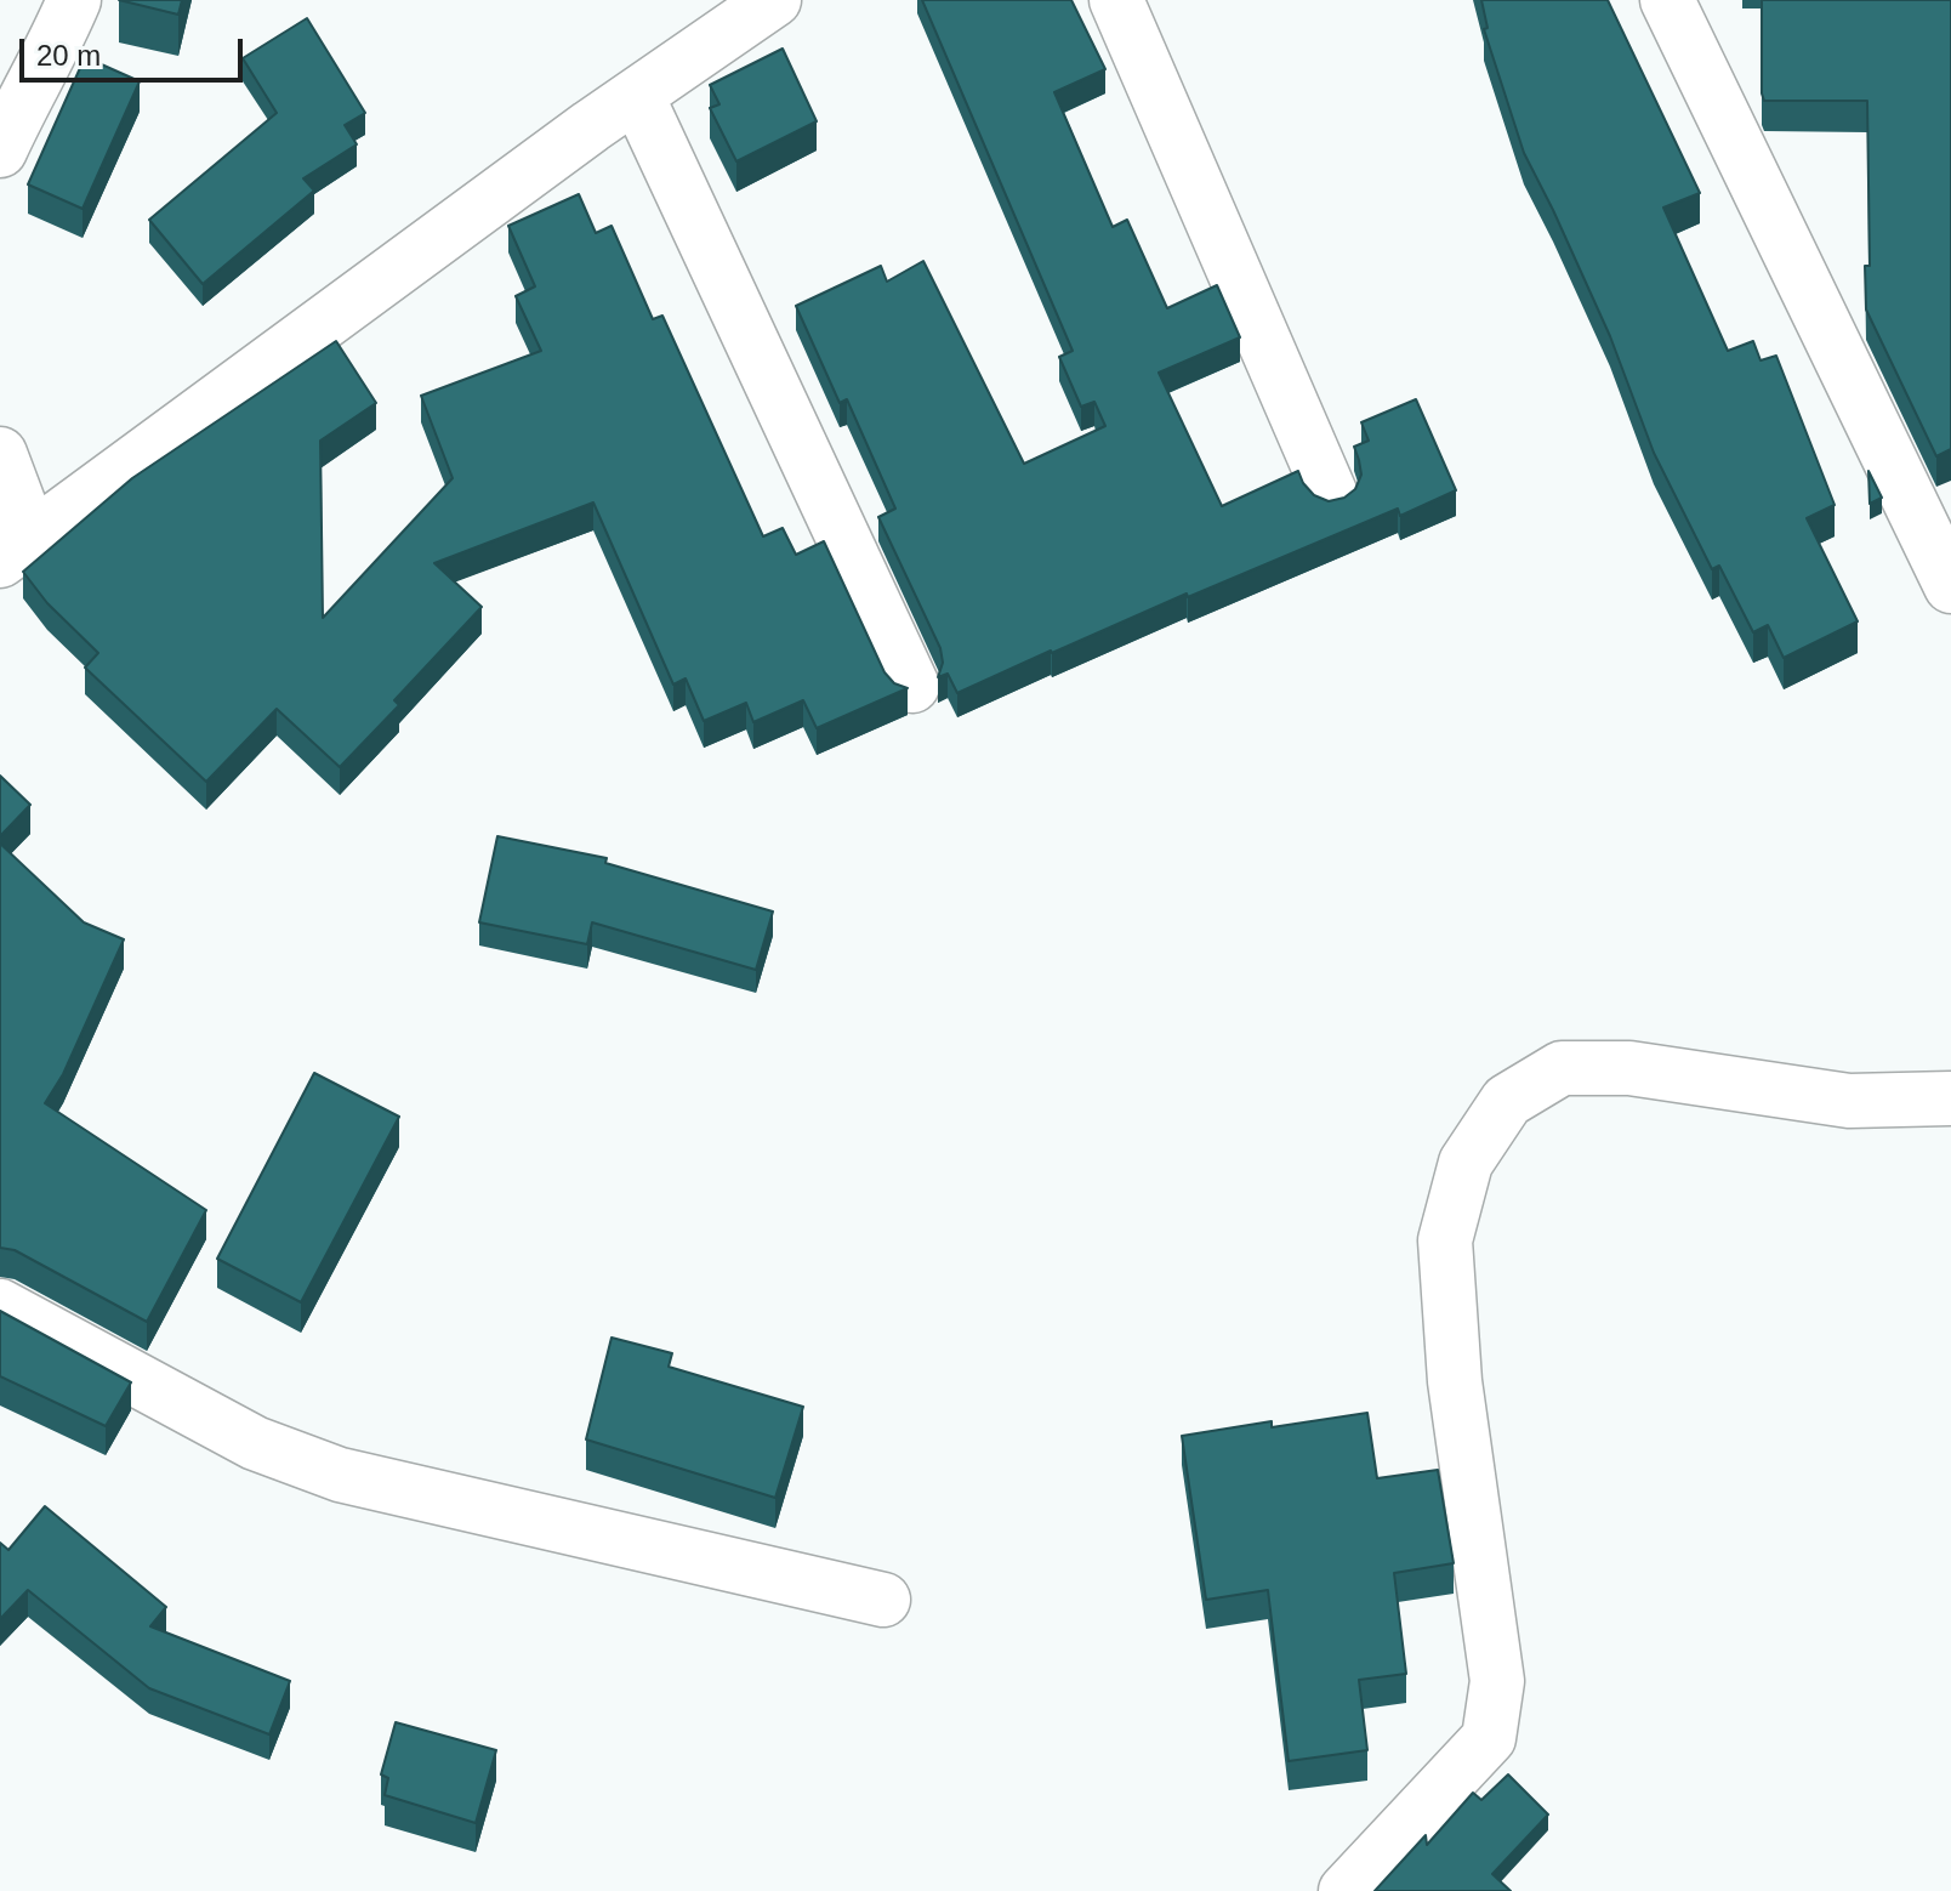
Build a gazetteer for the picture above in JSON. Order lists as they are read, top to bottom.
{
  "scale_bar": "20 m"
}
